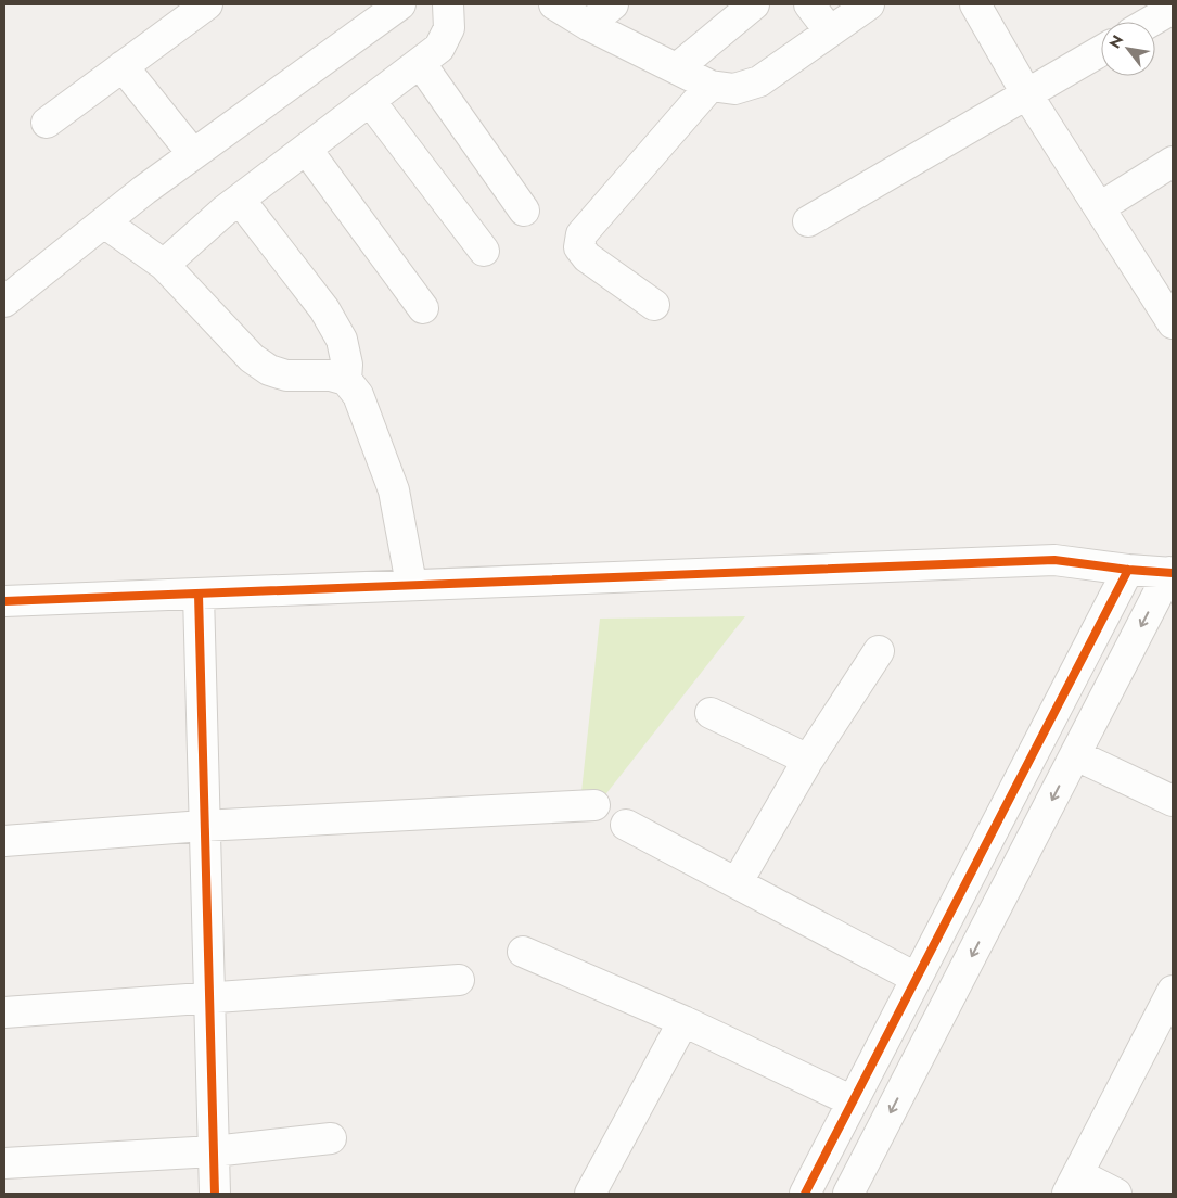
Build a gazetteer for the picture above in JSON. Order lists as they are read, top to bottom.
{
  "north": "top left"
}
